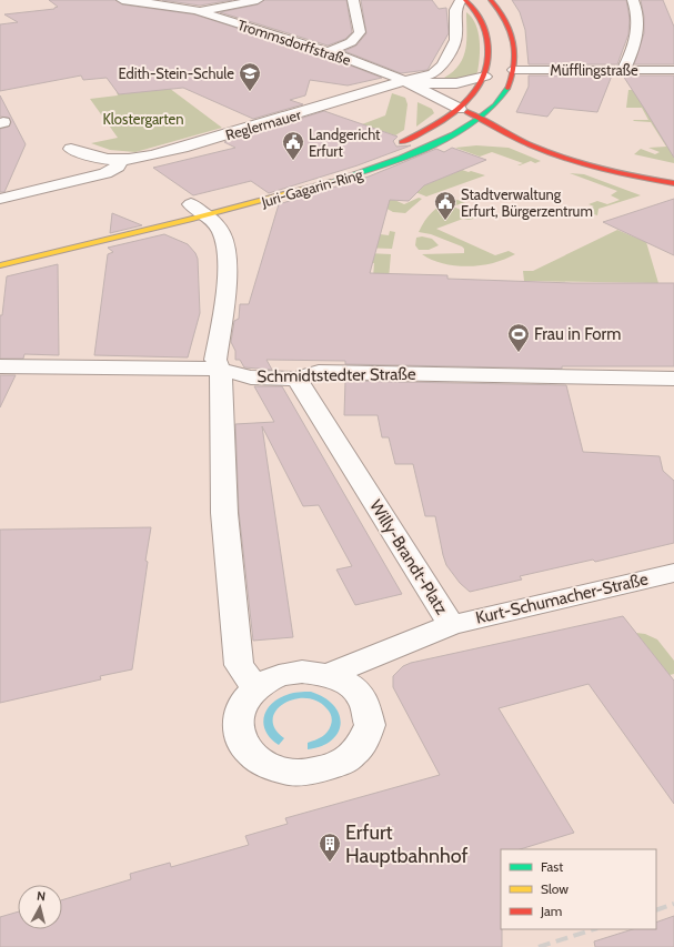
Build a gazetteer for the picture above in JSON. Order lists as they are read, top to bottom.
{
  "streets": {
    "street": [
      "Trommsdorffstraße",
      "Müfflingstraße",
      "Reglermauer",
      "Juri-Gagarin-Ring",
      "Schmidtstedter Straße",
      "Willy-Brandt-Platz",
      "Kurt-Schumacher-Straße"
    ]
  },
  "crossings": [
    ["Trommsdorffstraße", "Reglermauer"],
    ["Trommsdorffstraße", "Juri-Gagarin-Ring"],
    ["Müfflingstraße", "Juri-Gagarin-Ring"],
    ["Schmidtstedter Straße", "Willy-Brandt-Platz"],
    ["Willy-Brandt-Platz", "Kurt-Schumacher-Straße"]
  ],
  "parks": ["Klostergarten"],
  "places": {
    "school or university": ["Edith-Stein-Schule"],
    "public building": ["Landgericht Erfurt", "Stadtverwaltung Erfurt, Bürgerzentrum"],
    "sports": ["Frau in Form"],
    "building": ["Erfurt Hauptbahnhof"]
  },
  "legend": ["Fast", "Slow", "Jam"],
  "north": "top"
}
